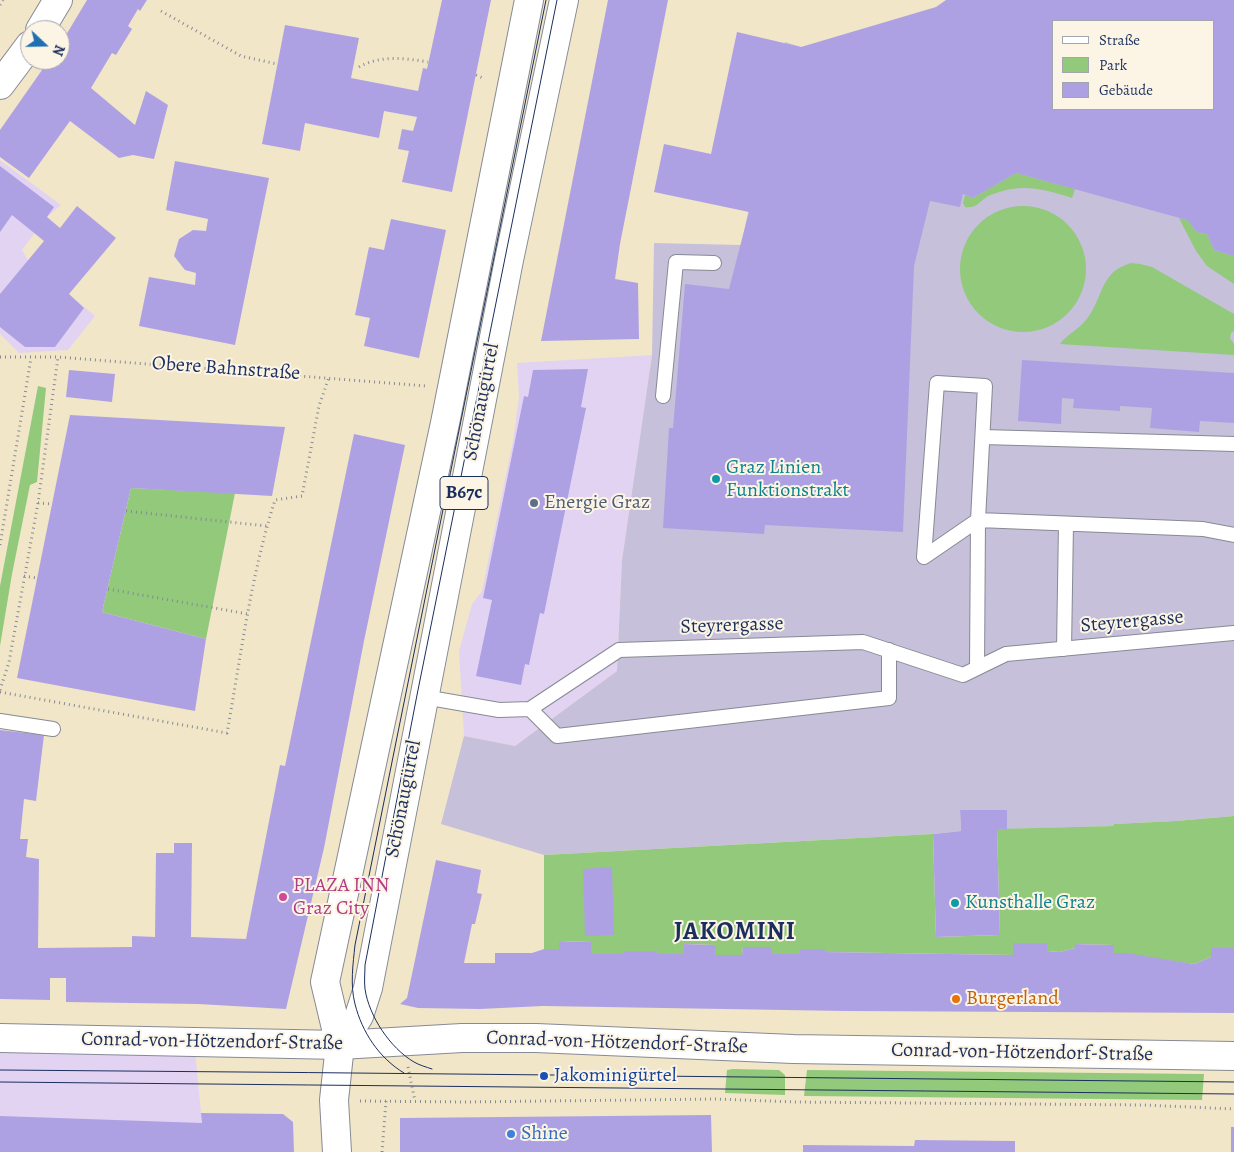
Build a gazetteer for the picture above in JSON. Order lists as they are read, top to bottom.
{
  "streets": {
    "main road": ["Schönaugürtel", "B67c", "Conrad-von-Hötzendorf-Straße"],
    "lane": ["Steyrergasse"],
    "path": ["Obere Bahnstraße"]
  },
  "crossings": [
    ["Obere Bahnstraße", "Schönaugürtel"],
    ["Schönaugürtel", "Conrad-von-Hötzendorf-Straße"]
  ],
  "districts": ["JAKOMINI"],
  "places": [
    "Graz Linien Funktionstrakt",
    "Energie Graz",
    "PLAZA INN Graz City",
    "Kunsthalle Graz",
    "Burgerland",
    "Jakominigürtel",
    "Shine"
  ],
  "legend": ["Straße", "Park", "Gebäude"],
  "north": "right"
}
